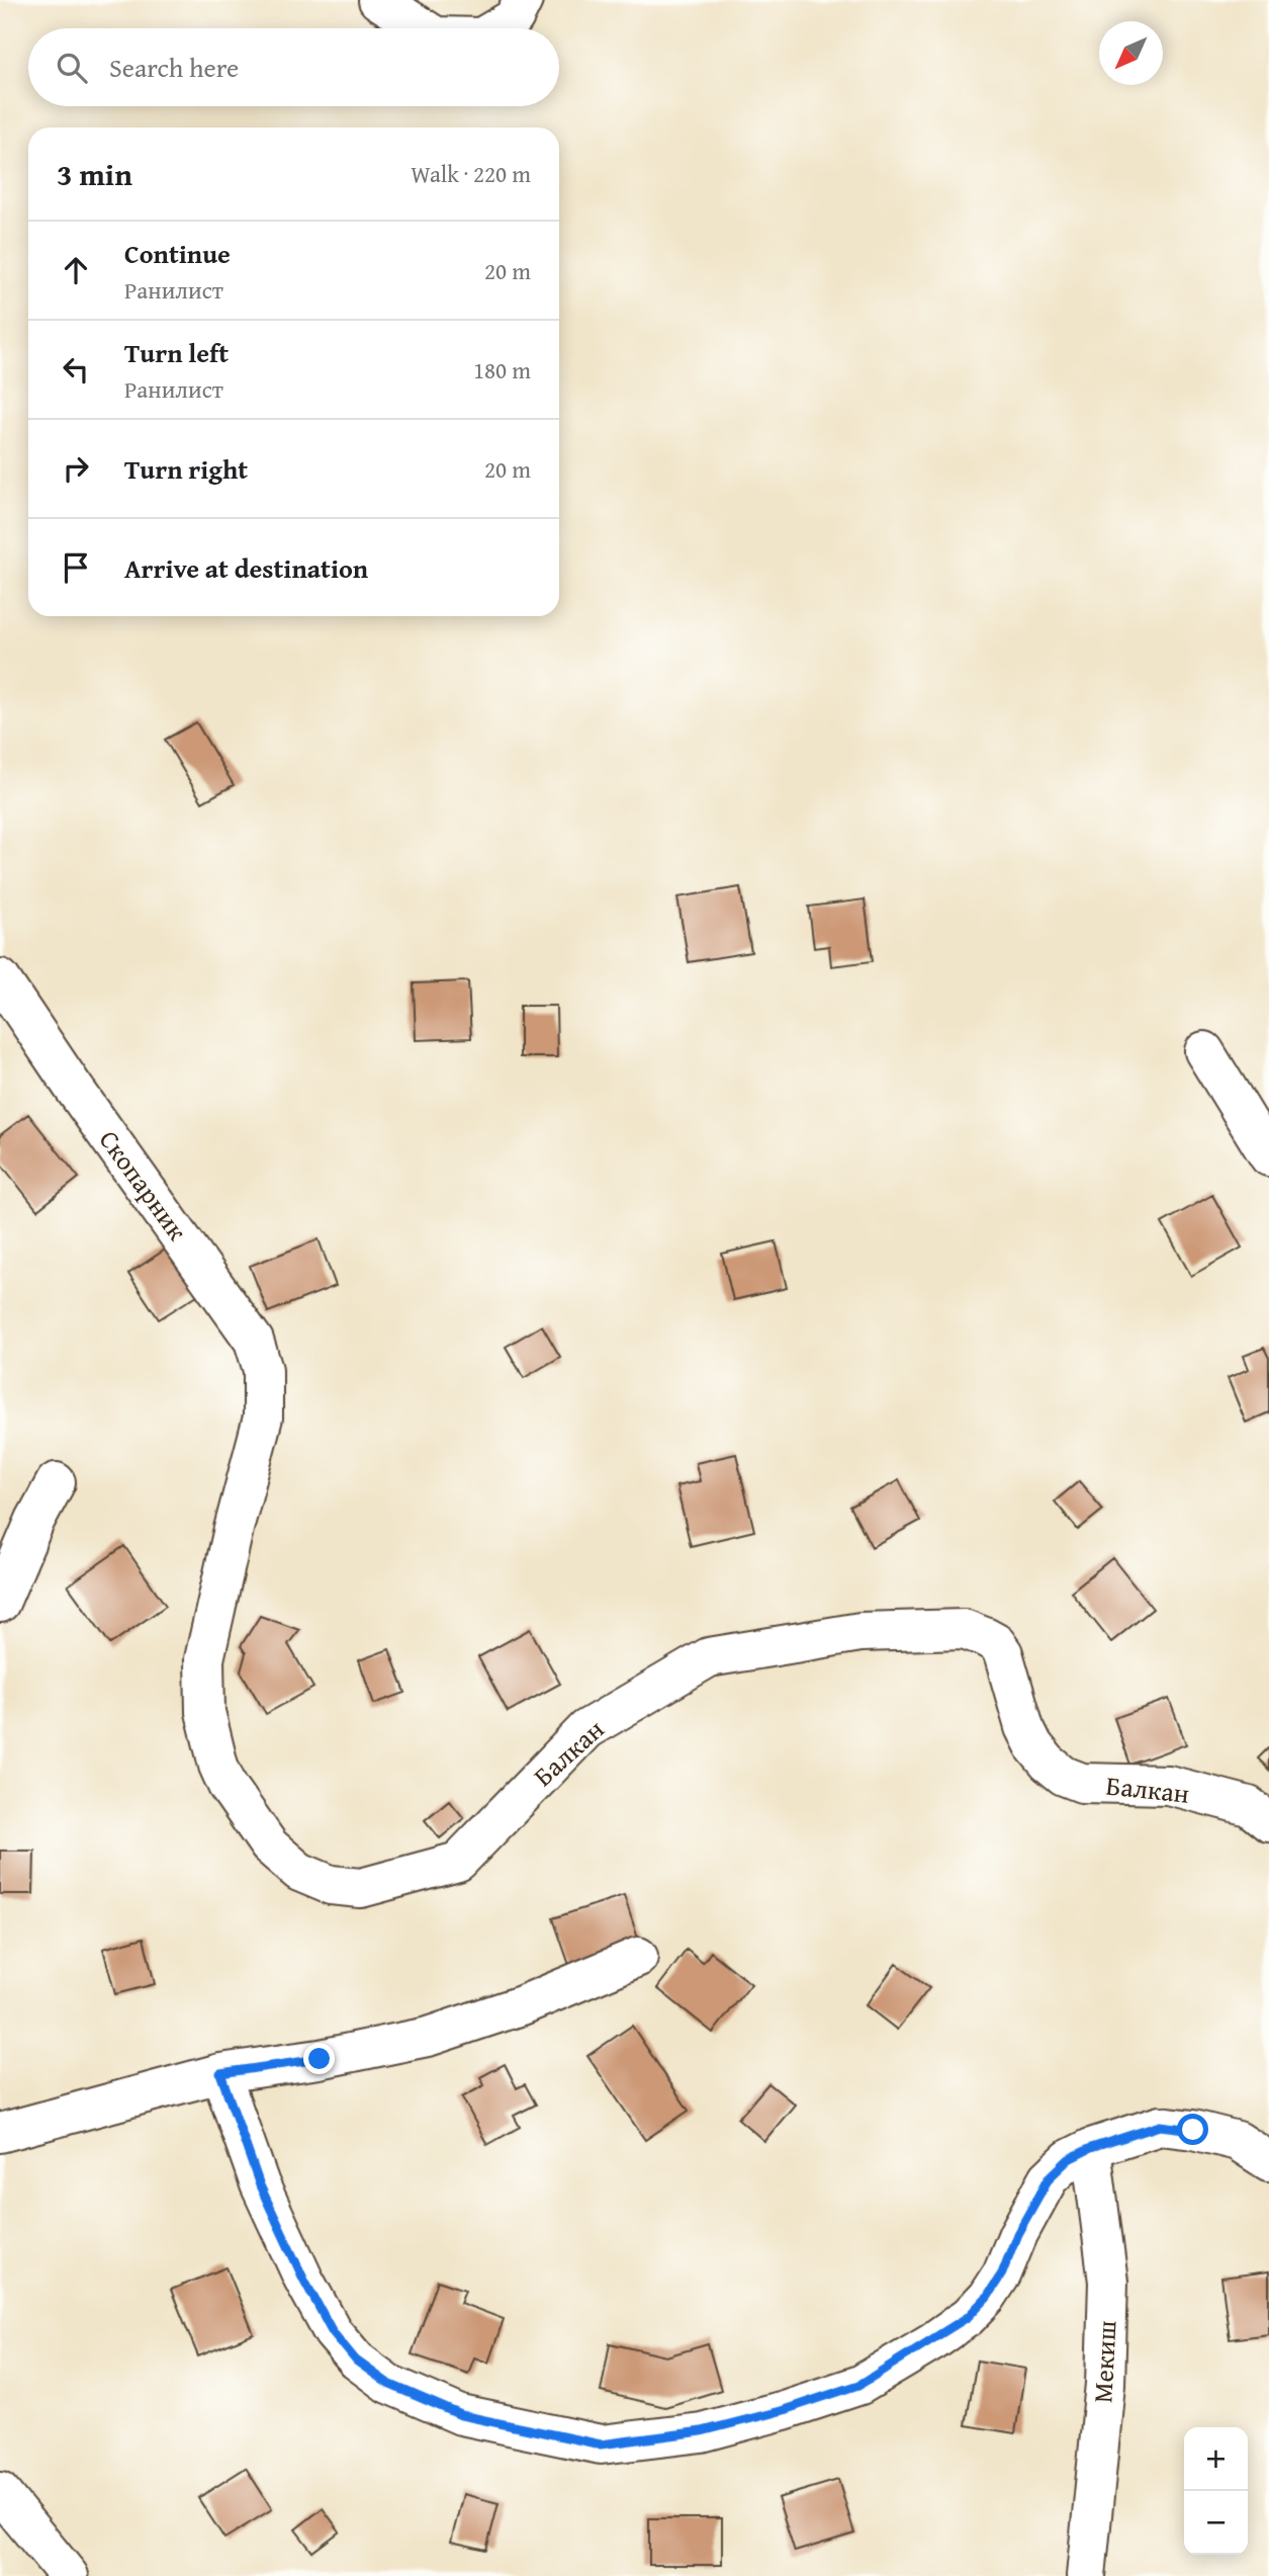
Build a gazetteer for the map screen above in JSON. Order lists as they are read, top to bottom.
{
  "streets": {
    "street": ["Скопарник", "Балкан", "Мекиш"]
  },
  "crossings": [
    ["Скопарник", "Балкан"]
  ],
  "north": "bottom left",
  "page": {
    "search": "Search here",
    "heading": ["3 min", "Walk · 220 m"],
    "list": [
      ["Continue", "Ранилист", "20 m"],
      ["Turn left", "Ранилист", "180 m"],
      ["Turn right", "20 m"],
      "Arrive at destination"
    ],
    "map_buttons": ["+", "−"]
  }
}
